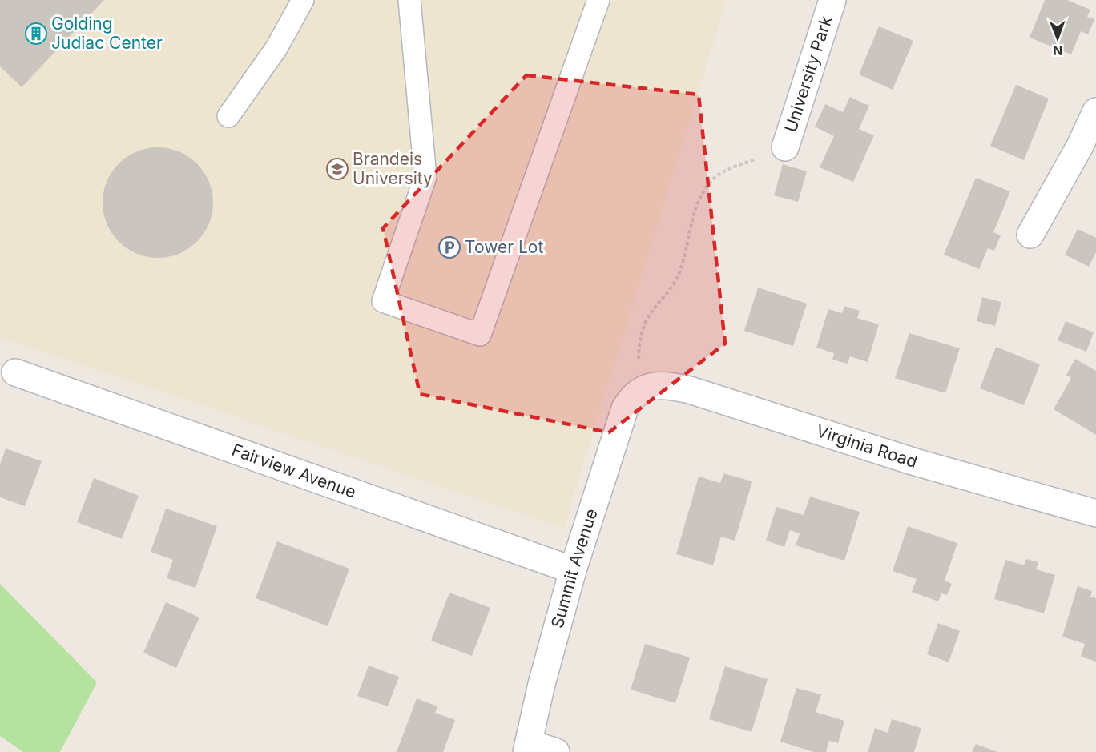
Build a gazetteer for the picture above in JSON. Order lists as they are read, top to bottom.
{
  "streets": {
    "street": [
      "University Park",
      "Virginia Road",
      "Fairview Avenue",
      "Summit Avenue"
    ]
  },
  "crossings": [
    ["Virginia Road", "Summit Avenue"],
    ["Fairview Avenue", "Summit Avenue"]
  ],
  "places": {
    "building": ["Golding Judiac Center"],
    "school or university": ["Brandeis University"],
    "parking": ["Tower Lot"]
  },
  "north": "bottom"
}
